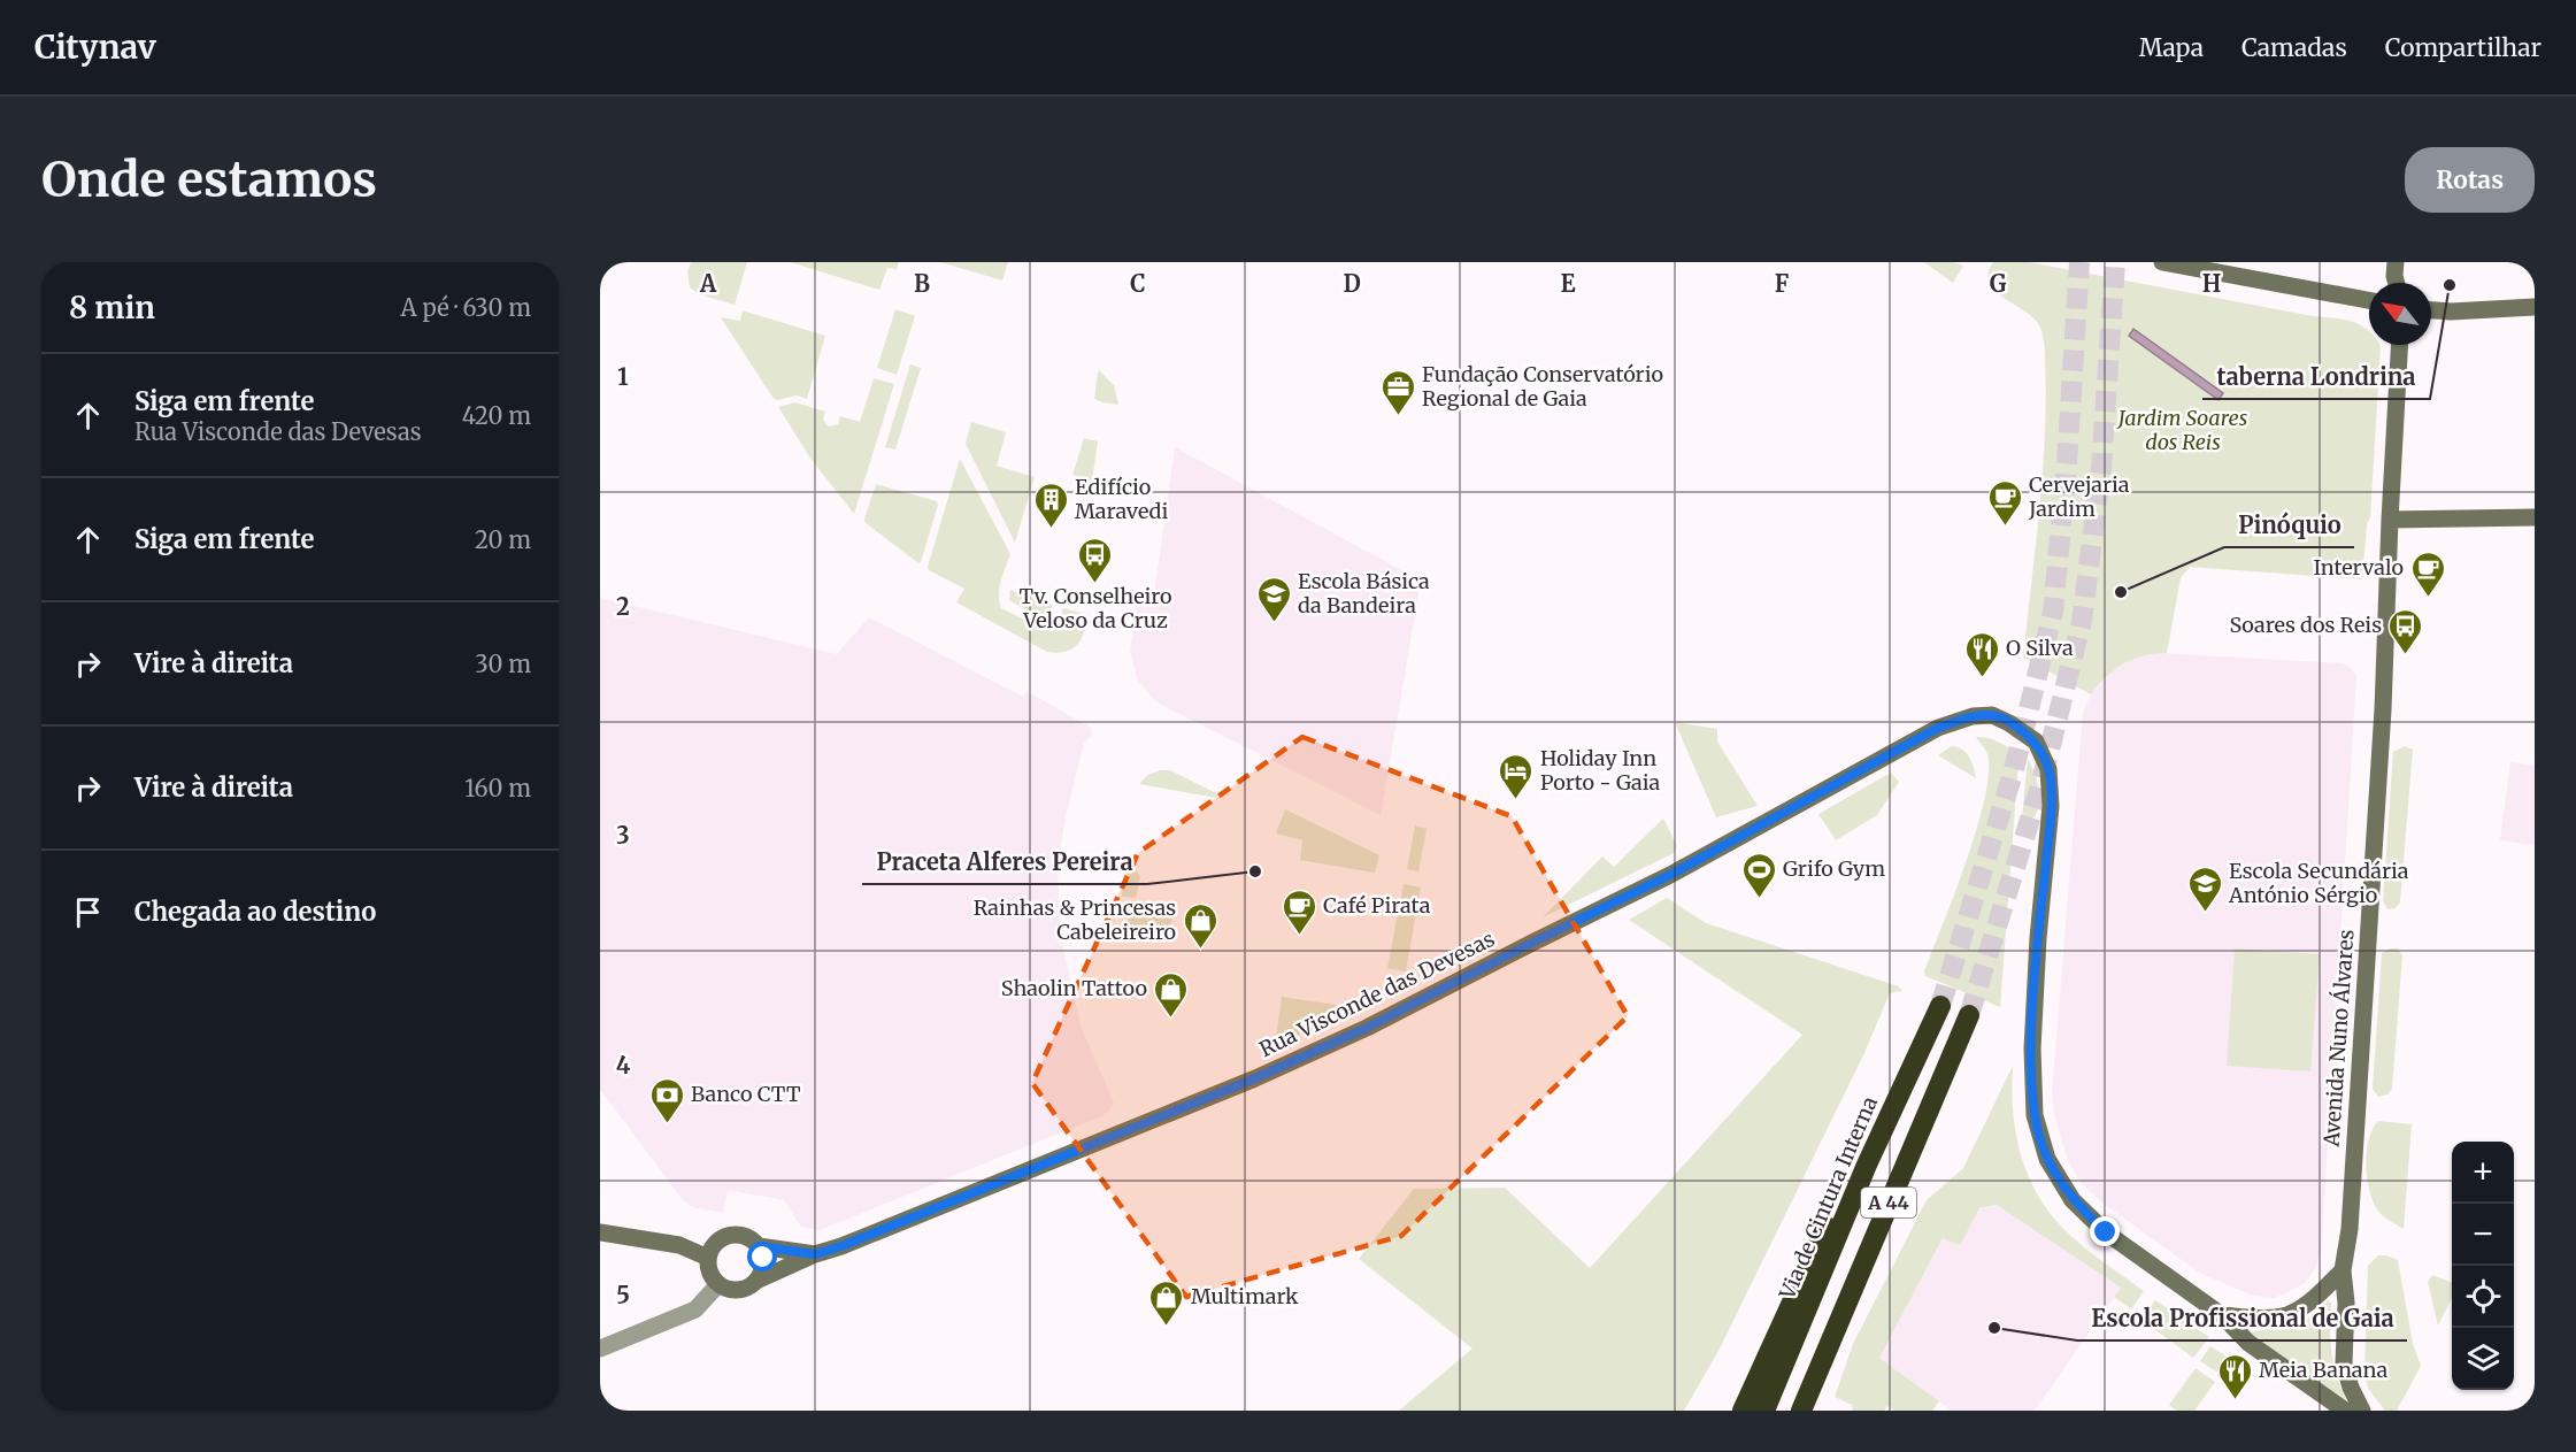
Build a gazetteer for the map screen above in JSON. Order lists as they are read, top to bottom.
{
  "streets": {
    "highway": ["Via de Cintura Interna", "A 44"],
    "main road": ["Rua Visconde das Devesas", "Avenida Nuno Álvares"]
  },
  "parks": ["Jardim Soares dos Reis"],
  "places": {
    "other": [
      "taberna Londrina",
      "Pinóquio",
      "Praceta Alferes Pereira",
      "Escola Profissional de Gaia"
    ],
    "office": ["Fundação Conservatório Regional de Gaia"],
    "cafe": ["Cervejaria Jardim", "Intervalo", "Café Pirata"],
    "building": ["Edifício Maravedi"],
    "bus stop": ["Tv. Conselheiro Veloso da Cruz", "Soares dos Reis"],
    "school or university": ["Escola Básica da Bandeira", "Escola Secundária António Sérgio"],
    "restaurant": ["O Silva", "Meia Banana"],
    "hotel": ["Holiday Inn Porto - Gaia"],
    "sports": ["Grifo Gym"],
    "shop": ["Rainhas & Princesas Cabeleireiro", "Shaolin Tattoo", "Multimark"],
    "bank": ["Banco CTT"]
  },
  "north": "top left",
  "page": {
    "header": "Citynav",
    "nav": ["Mapa", "Camadas", "Compartilhar"],
    "buttons": "Rotas",
    "title": "Onde estamos",
    "heading": ["8 min", "A pé · 630 m"],
    "list": [
      ["Siga em frente", "Rua Visconde das Devesas", "420 m"],
      ["Siga em frente", "20 m"],
      ["Vire à direita", "30 m"],
      ["Vire à direita", "160 m"],
      "Chegada ao destino"
    ],
    "map_buttons": ["+", "−"]
  },
  "grid": {
    "columns": [
      "A",
      "B",
      "C",
      "D",
      "E",
      "F",
      "G",
      "H"
    ],
    "rows": [
      "1",
      "2",
      "3",
      "4",
      "5"
    ]
  }
}
